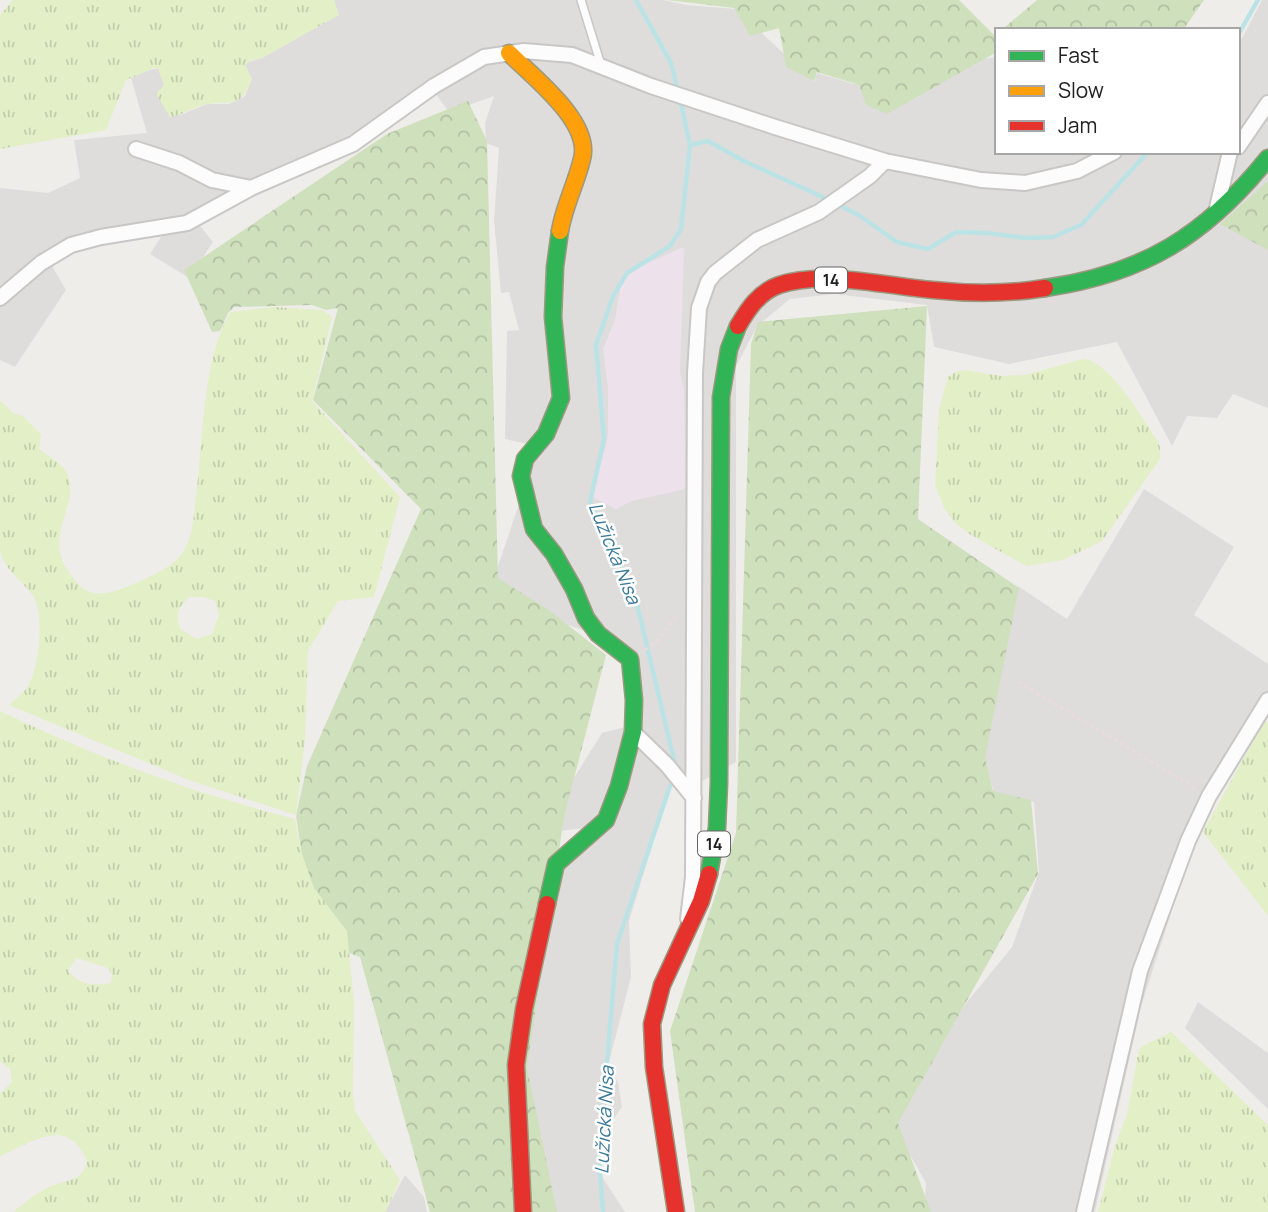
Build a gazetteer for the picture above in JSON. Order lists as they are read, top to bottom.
{
  "streets": {
    "main road": ["14"]
  },
  "water": ["Lužická Nisa"],
  "legend": ["Fast", "Slow", "Jam"]
}
